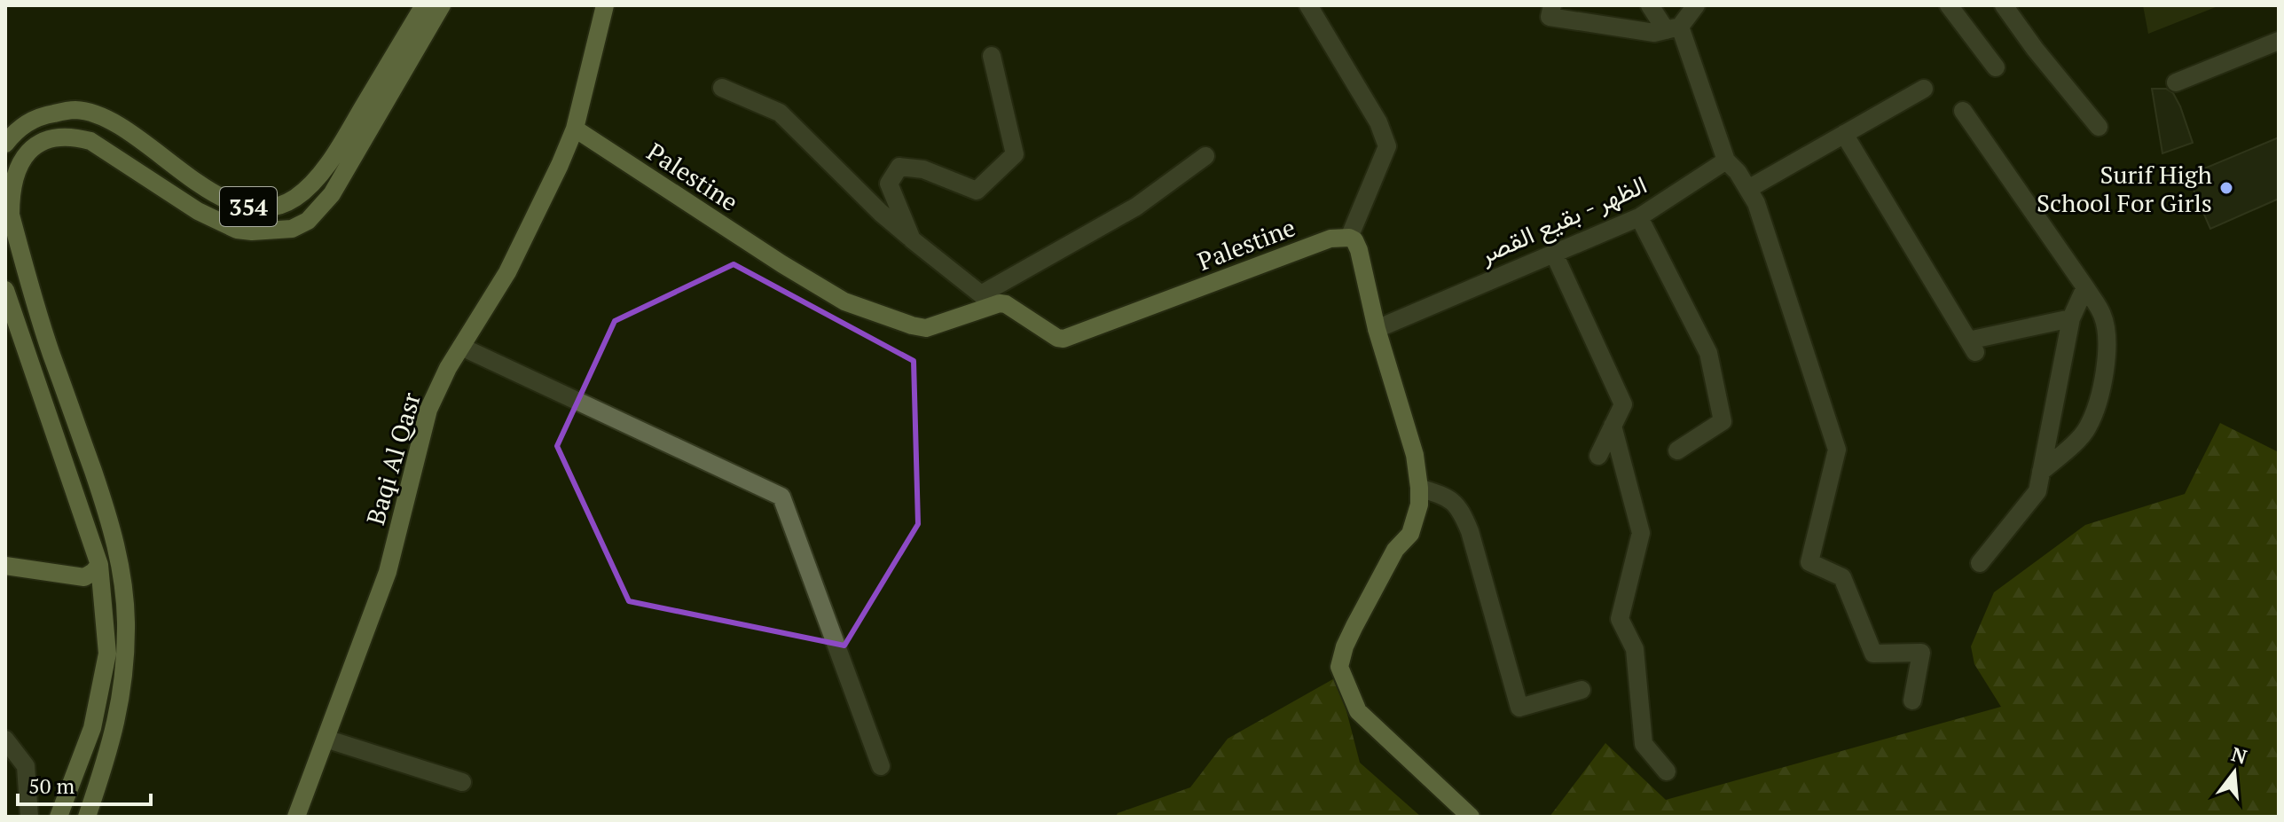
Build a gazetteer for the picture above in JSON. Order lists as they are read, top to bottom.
{
  "streets": {
    "main road": ["Palestine", "354", "Baqi Al Qasr"],
    "street": ["الظهر - بقيع القصر"]
  },
  "crossings": [
    ["Palestine", "Baqi Al Qasr"]
  ],
  "places": ["Surif High School For Girls"],
  "scale_bar": "50 m",
  "north": "top"
}
